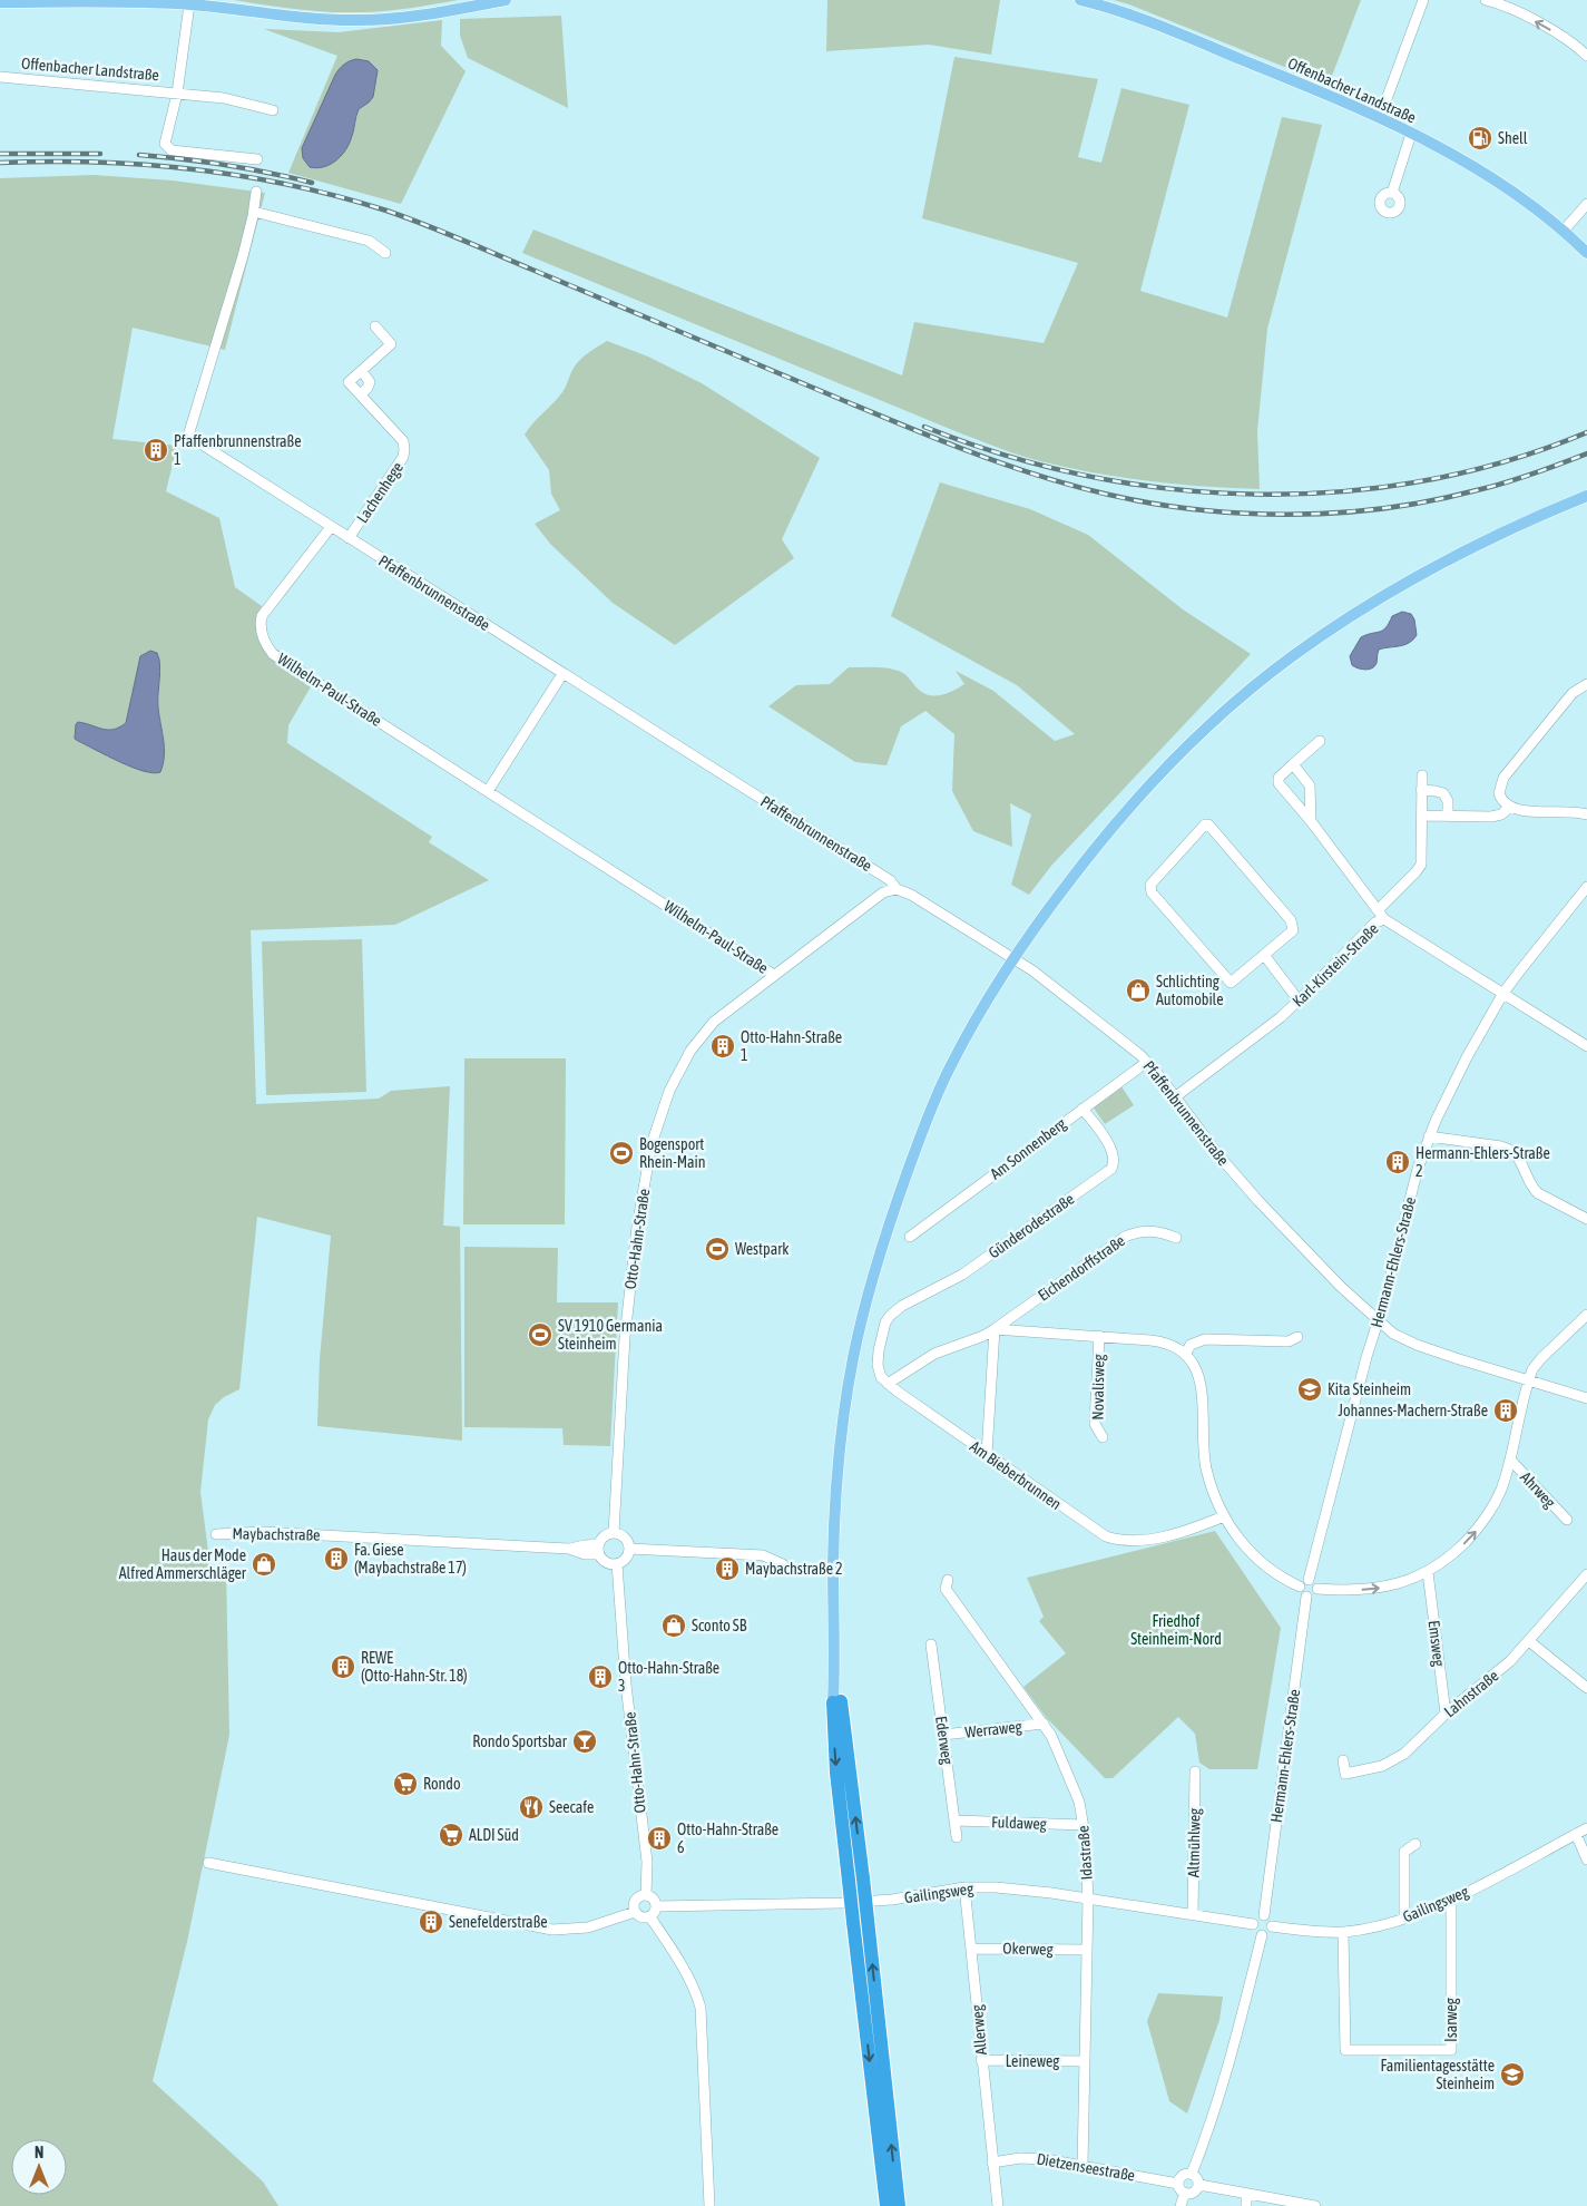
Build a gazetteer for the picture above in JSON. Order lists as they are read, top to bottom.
{
  "streets": {
    "main road": ["Offenbacher Landstraße"],
    "street": [
      "Lachenhege",
      "Pfaffenbrunnenstraße",
      "Wilhelm-Paul-Straße",
      "Karl-Kirstein-Straße",
      "Am Sonnenberg",
      "Günderodestraße",
      "Otto-Hahn-Straße",
      "Hermann-Ehlers-Straße",
      "Eichendorffstraße",
      "Novalisweg",
      "Am Bieberbrunnen",
      "Ahrweg",
      "Maybachstraße",
      "Emsweg",
      "Lahnstraße",
      "Werraweg",
      "Ederweg",
      "Fuldaweg",
      "Altmühlweg",
      "Idastraße",
      "Gailingsweg",
      "Okerweg",
      "Isarweg",
      "Allerweg",
      "Leineweg",
      "Dietzenseestraße"
    ]
  },
  "crossings": [
    ["Lachenhege", "Pfaffenbrunnenstraße"],
    ["Pfaffenbrunnenstraße", "Wilhelm-Paul-Straße"],
    ["Pfaffenbrunnenstraße", "Karl-Kirstein-Straße"],
    ["Pfaffenbrunnenstraße", "Am Sonnenberg"],
    ["Pfaffenbrunnenstraße", "Otto-Hahn-Straße"],
    ["Pfaffenbrunnenstraße", "Hermann-Ehlers-Straße"],
    ["Wilhelm-Paul-Straße", "Otto-Hahn-Straße"],
    ["Karl-Kirstein-Straße", "Hermann-Ehlers-Straße"],
    ["Am Sonnenberg", "Günderodestraße"],
    ["Günderodestraße", "Am Bieberbrunnen"],
    ["Otto-Hahn-Straße", "Maybachstraße"],
    ["Otto-Hahn-Straße", "Gailingsweg"],
    ["Hermann-Ehlers-Straße", "Gailingsweg"],
    ["Emsweg", "Lahnstraße"],
    ["Werraweg", "Ederweg"],
    ["Werraweg", "Idastraße"],
    ["Ederweg", "Fuldaweg"],
    ["Fuldaweg", "Idastraße"],
    ["Altmühlweg", "Gailingsweg"],
    ["Idastraße", "Gailingsweg"],
    ["Idastraße", "Okerweg"],
    ["Idastraße", "Leineweg"],
    ["Idastraße", "Dietzenseestraße"],
    ["Gailingsweg", "Isarweg"],
    ["Okerweg", "Allerweg"],
    ["Allerweg", "Leineweg"],
    ["Allerweg", "Dietzenseestraße"]
  ],
  "parks": ["Friedhof Steinheim-Nord"],
  "places": {
    "fuel station": ["Shell"],
    "building": [
      "Pfaffenbrunnenstraße 1",
      "Otto-Hahn-Straße 1",
      "Hermann-Ehlers-Straße 2",
      "Johannes-Machern-Straße",
      "Fa. Giese (Maybachstraße 17)",
      "Maybachstraße 2",
      "REWE (Otto-Hahn-Str. 18)",
      "Otto-Hahn-Straße 3",
      "Otto-Hahn-Straße 6",
      "Senefelderstraße"
    ],
    "shop": ["Schlichting Automobile", "Haus der Mode Alfred Ammerschläger", "Sconto SB"],
    "sports": ["Bogensport Rhein-Main", "Westpark", "SV 1910 Germania Steinheim"],
    "school or university": ["Kita Steinheim", "Familientagesstätte Steinheim"],
    "bar": ["Rondo Sportsbar"],
    "supermarket": ["Rondo", "ALDI Süd"],
    "restaurant": ["Seecafe"]
  },
  "north": "top"
}
